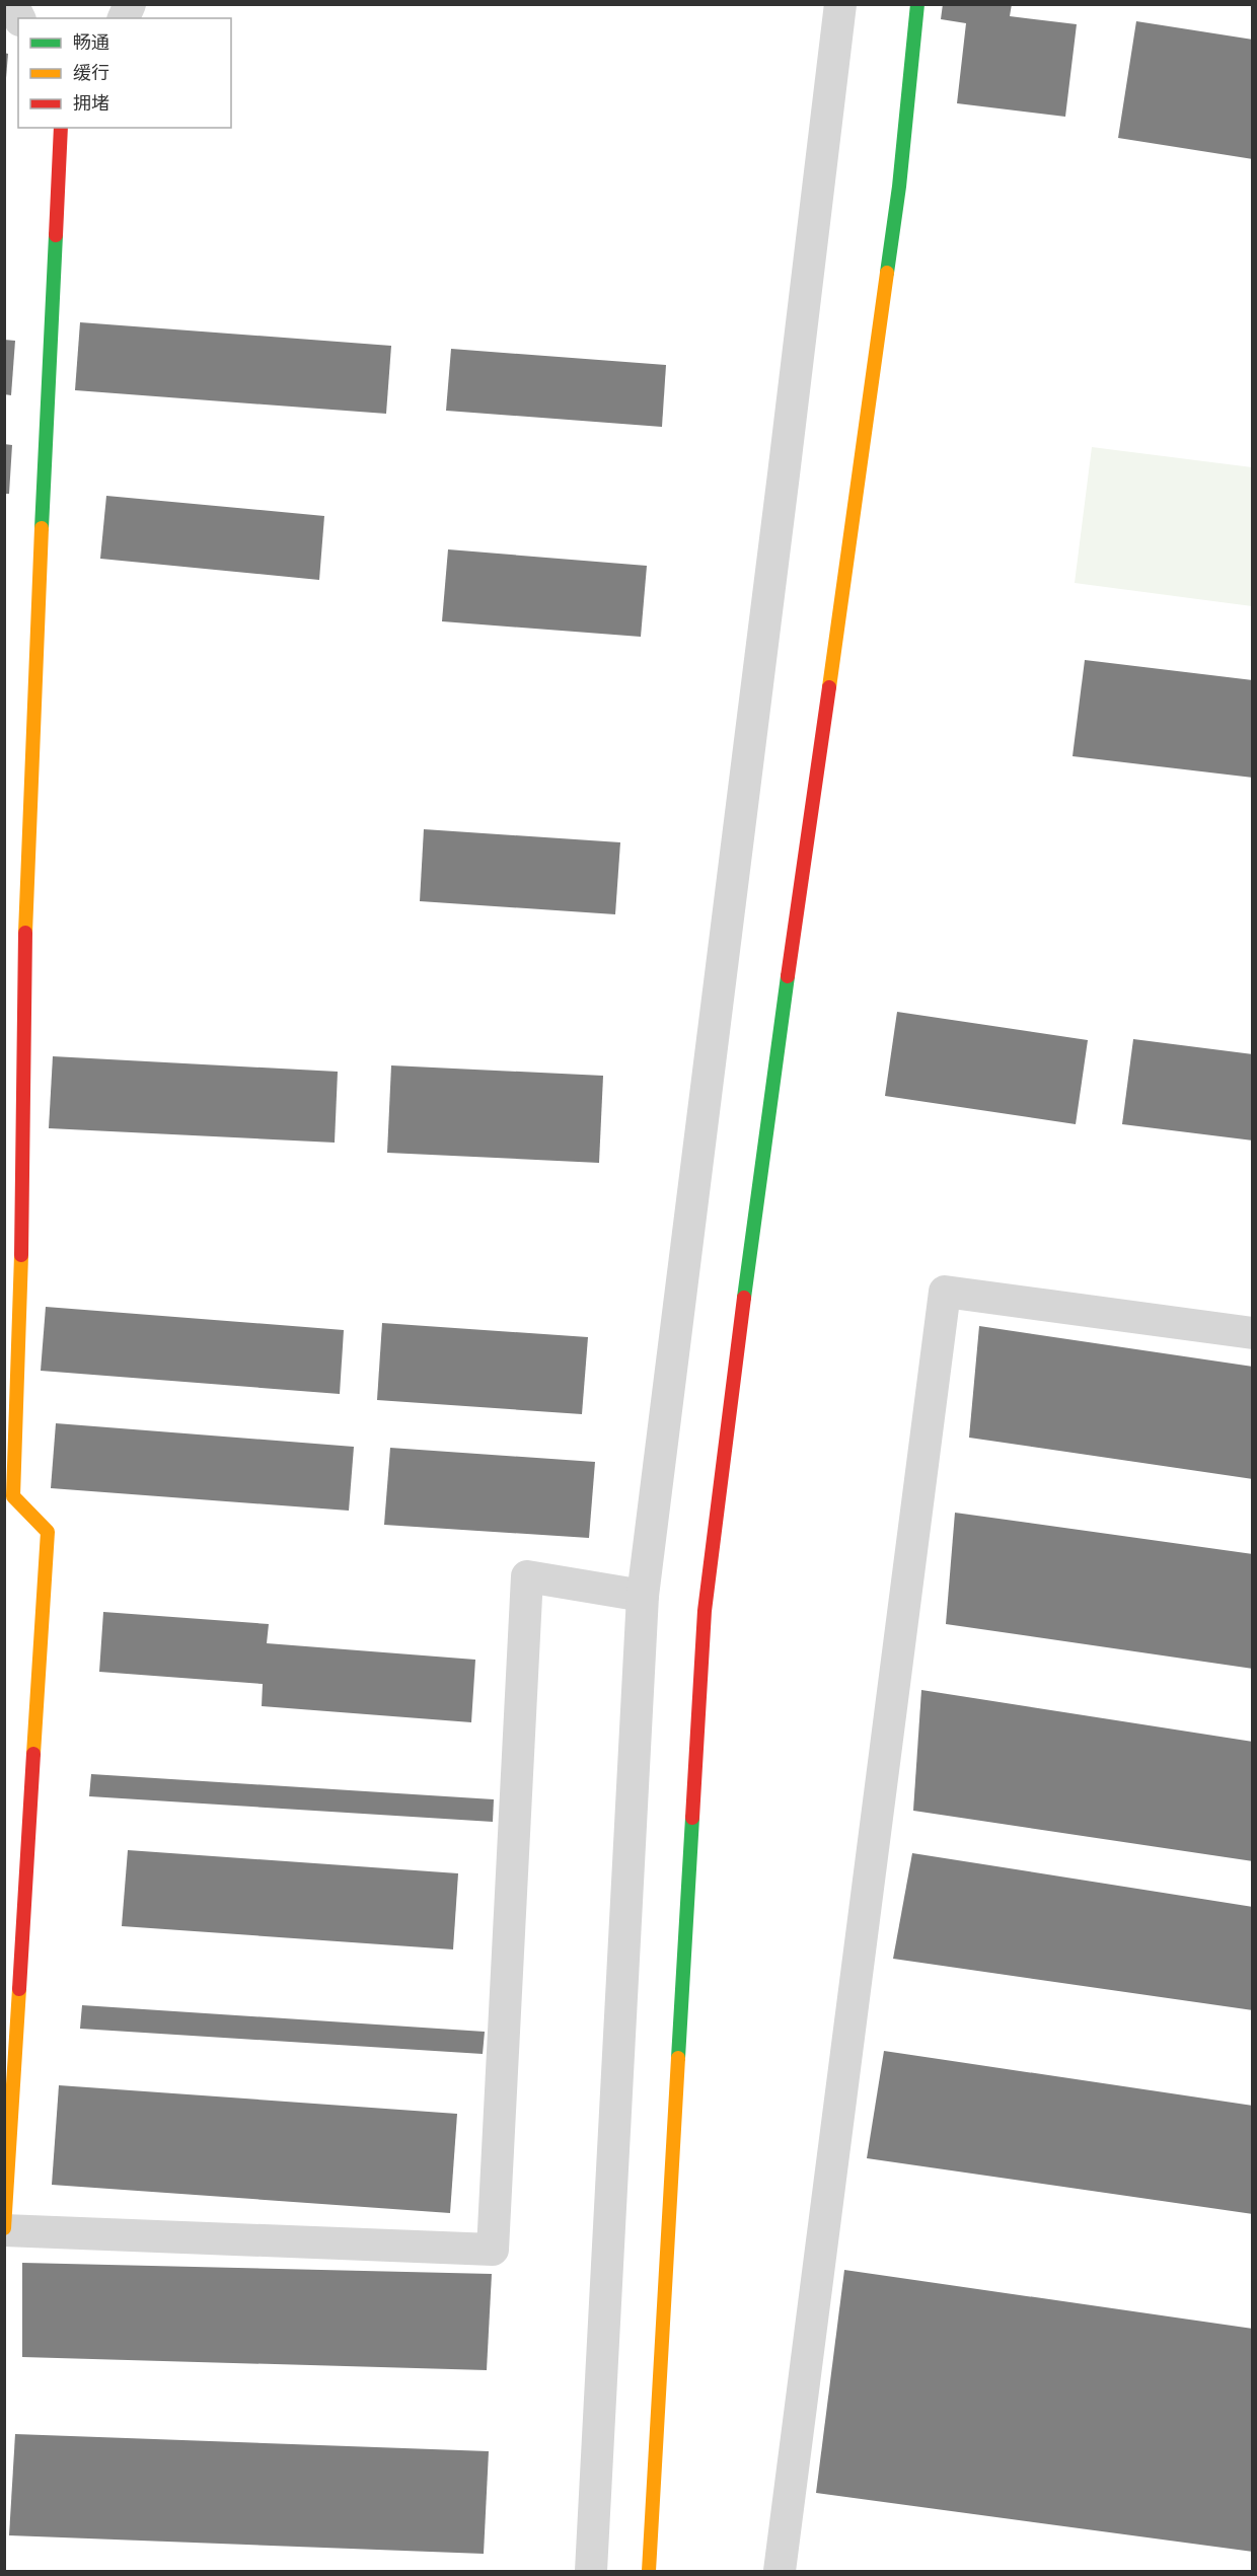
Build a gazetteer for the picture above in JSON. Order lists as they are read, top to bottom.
{
  "legend": ["畅通", "缓行", "拥堵"]
}
